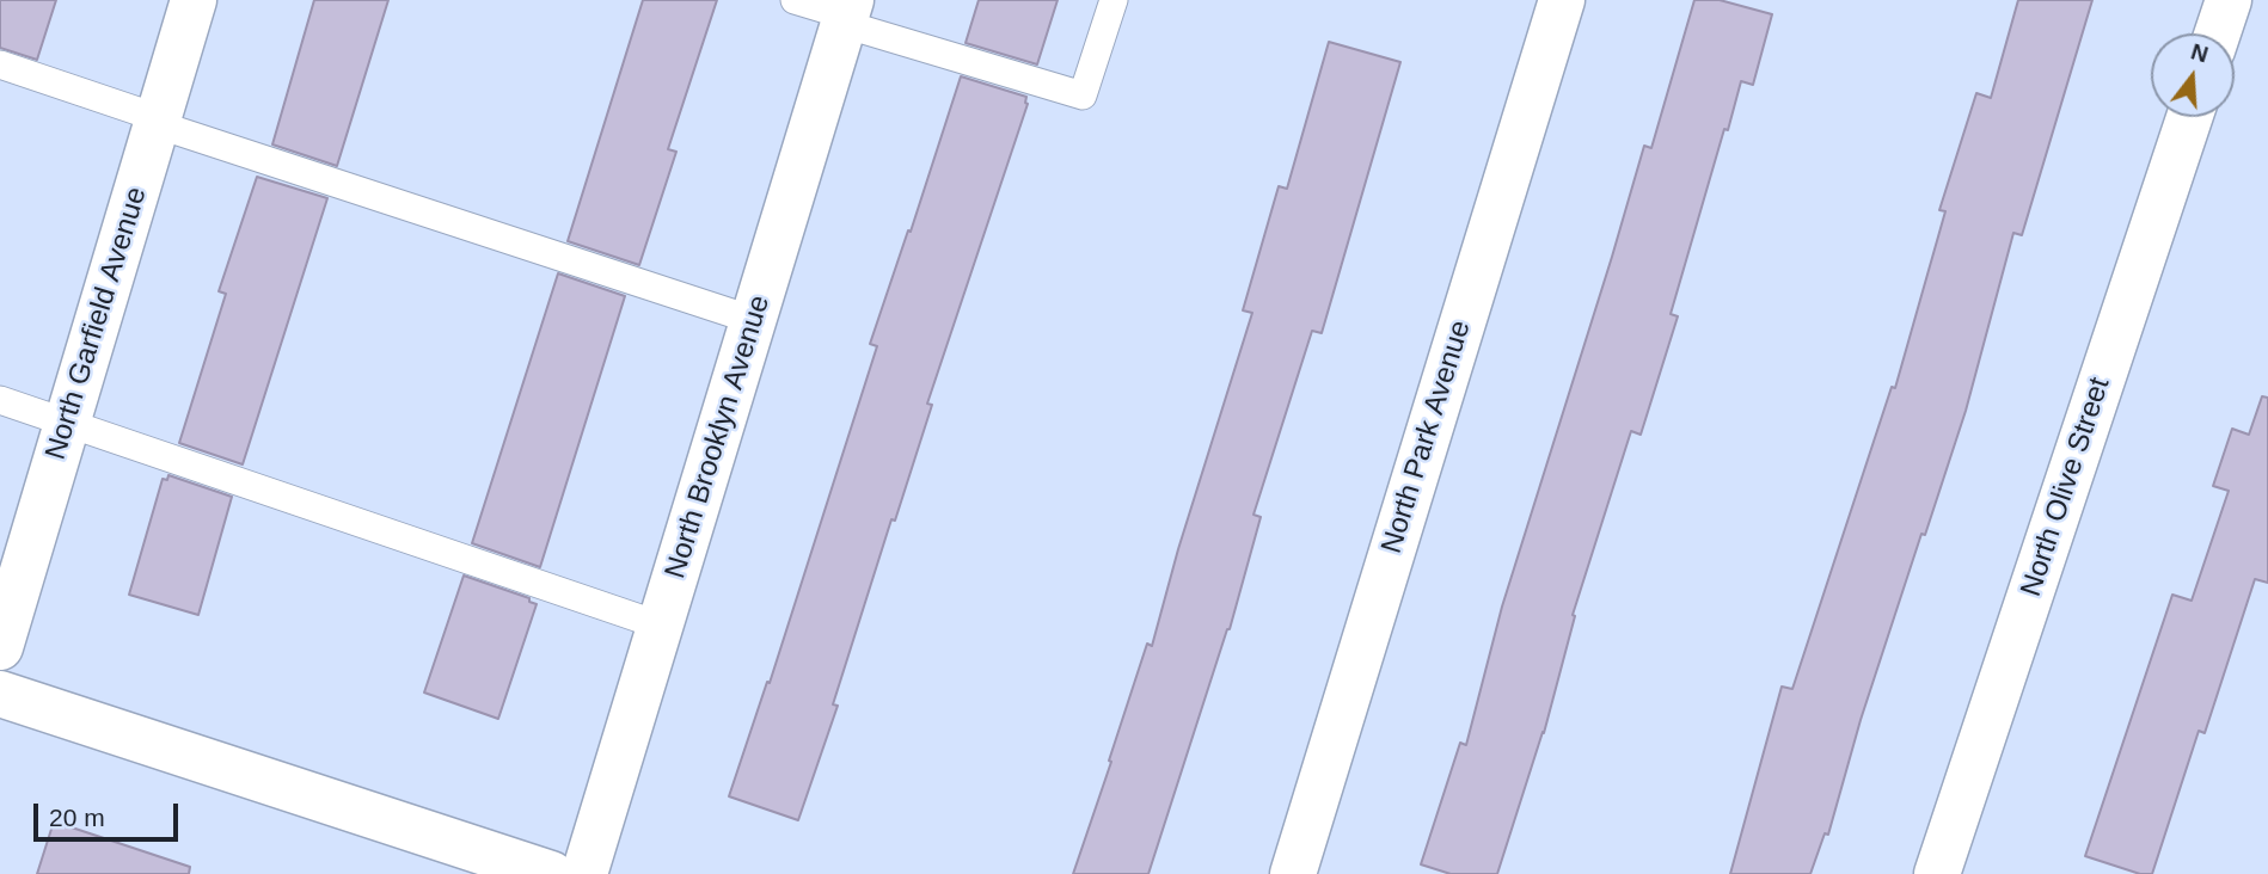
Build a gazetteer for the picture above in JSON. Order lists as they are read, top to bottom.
{
  "streets": {
    "street": [
      "North Garfield Avenue",
      "North Brooklyn Avenue",
      "North Park Avenue",
      "North Olive Street"
    ]
  },
  "scale_bar": "20 m",
  "north": "top"
}
